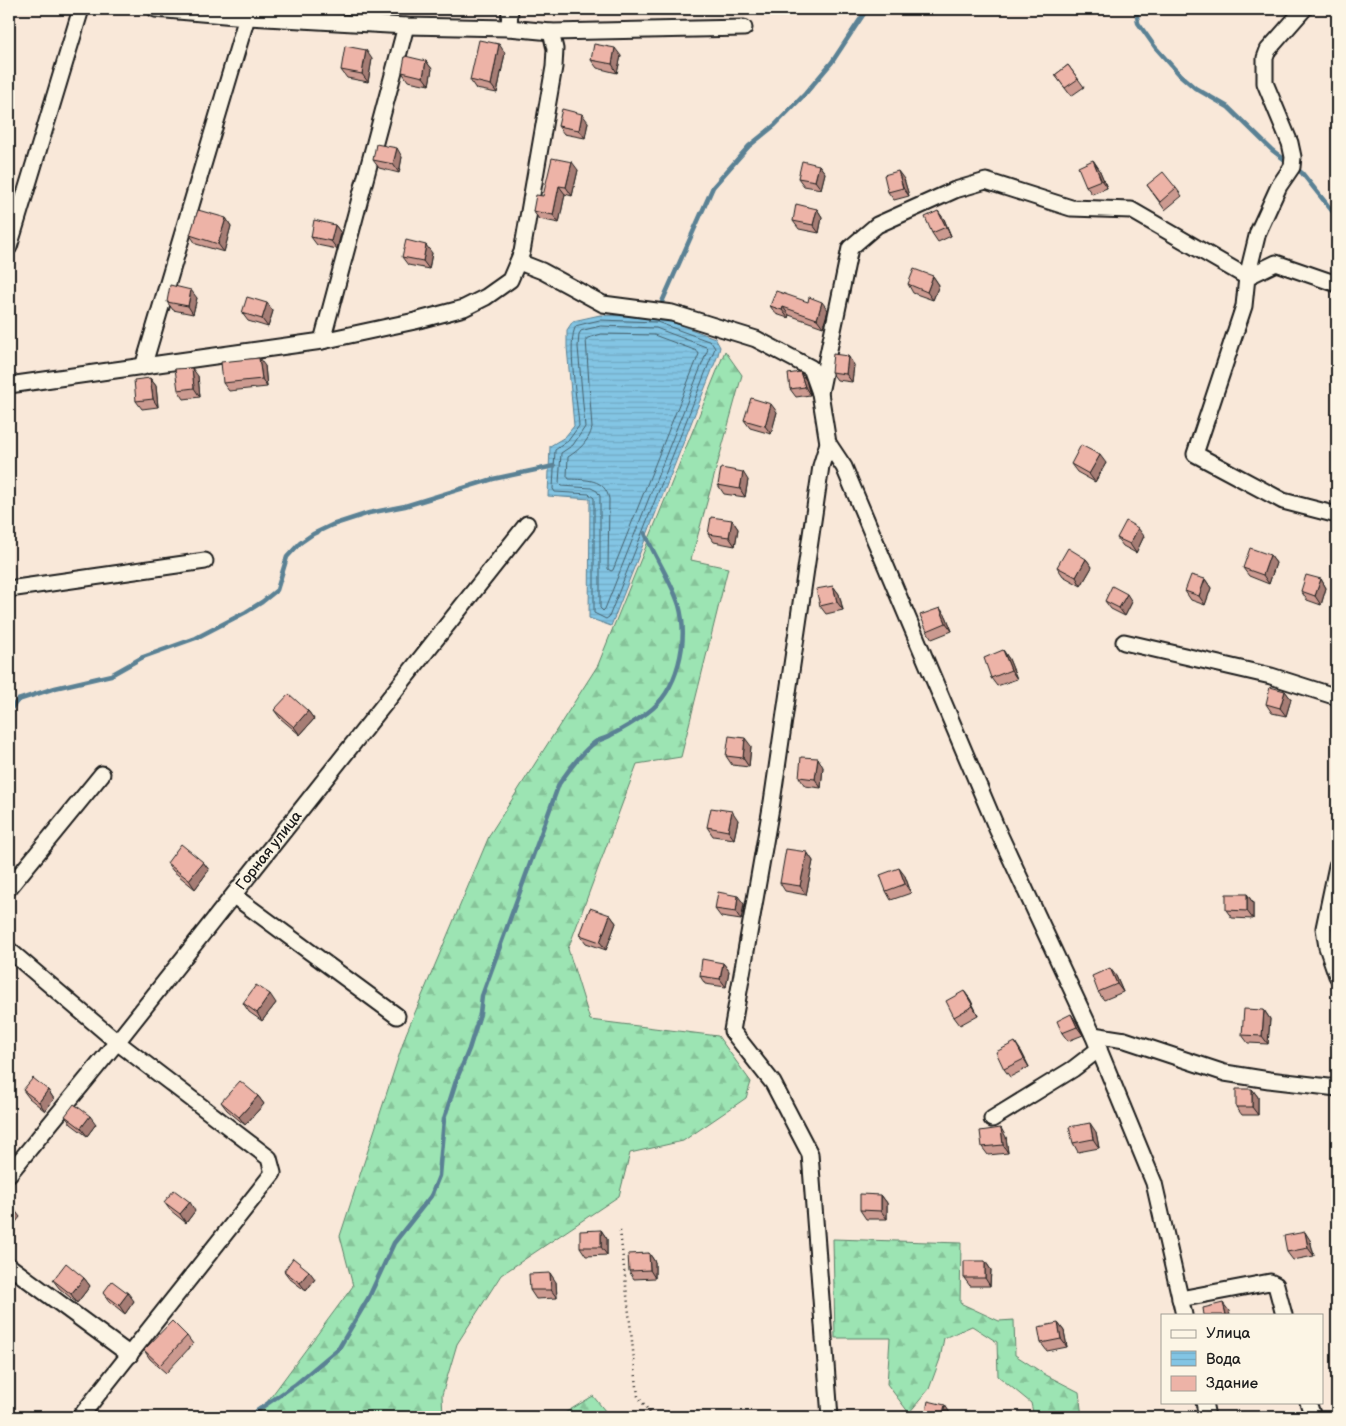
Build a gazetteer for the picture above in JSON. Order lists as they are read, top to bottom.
{
  "streets": {
    "street": ["Горная улица"]
  },
  "legend": ["Улица", "Вода", "Здание"]
}
